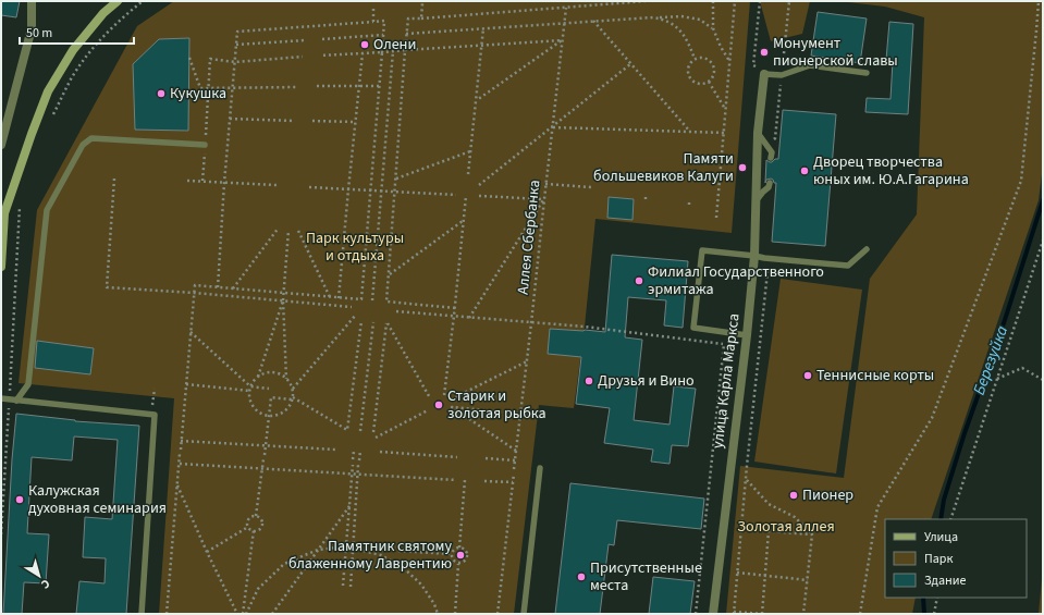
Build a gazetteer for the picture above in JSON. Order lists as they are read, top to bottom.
{
  "streets": {
    "street": ["улица Карла Маркса"],
    "path": ["Аллея Сбербанка"]
  },
  "water": ["Березуйка"],
  "parks": ["Парк культуры и отдыха", "Золотая аллея"],
  "places": [
    "Олени",
    "Монумент пионерской славы",
    "Кукушка",
    "Памяти большевиков Калуги",
    "Дворец творчества юных им. Ю.А.Гагарина",
    "Филиал Государственного эрмитажа",
    "Теннисные корты",
    "Друзья и Вино",
    "Старик и золотая рыбка",
    "Пионер",
    "Калужская духовная семинария",
    "Памятник святому блаженному Лаврентию",
    "Присутственные места"
  ],
  "legend": ["Улица", "Парк", "Здание"],
  "scale_bar": "50 m",
  "north": "bottom right"
}
